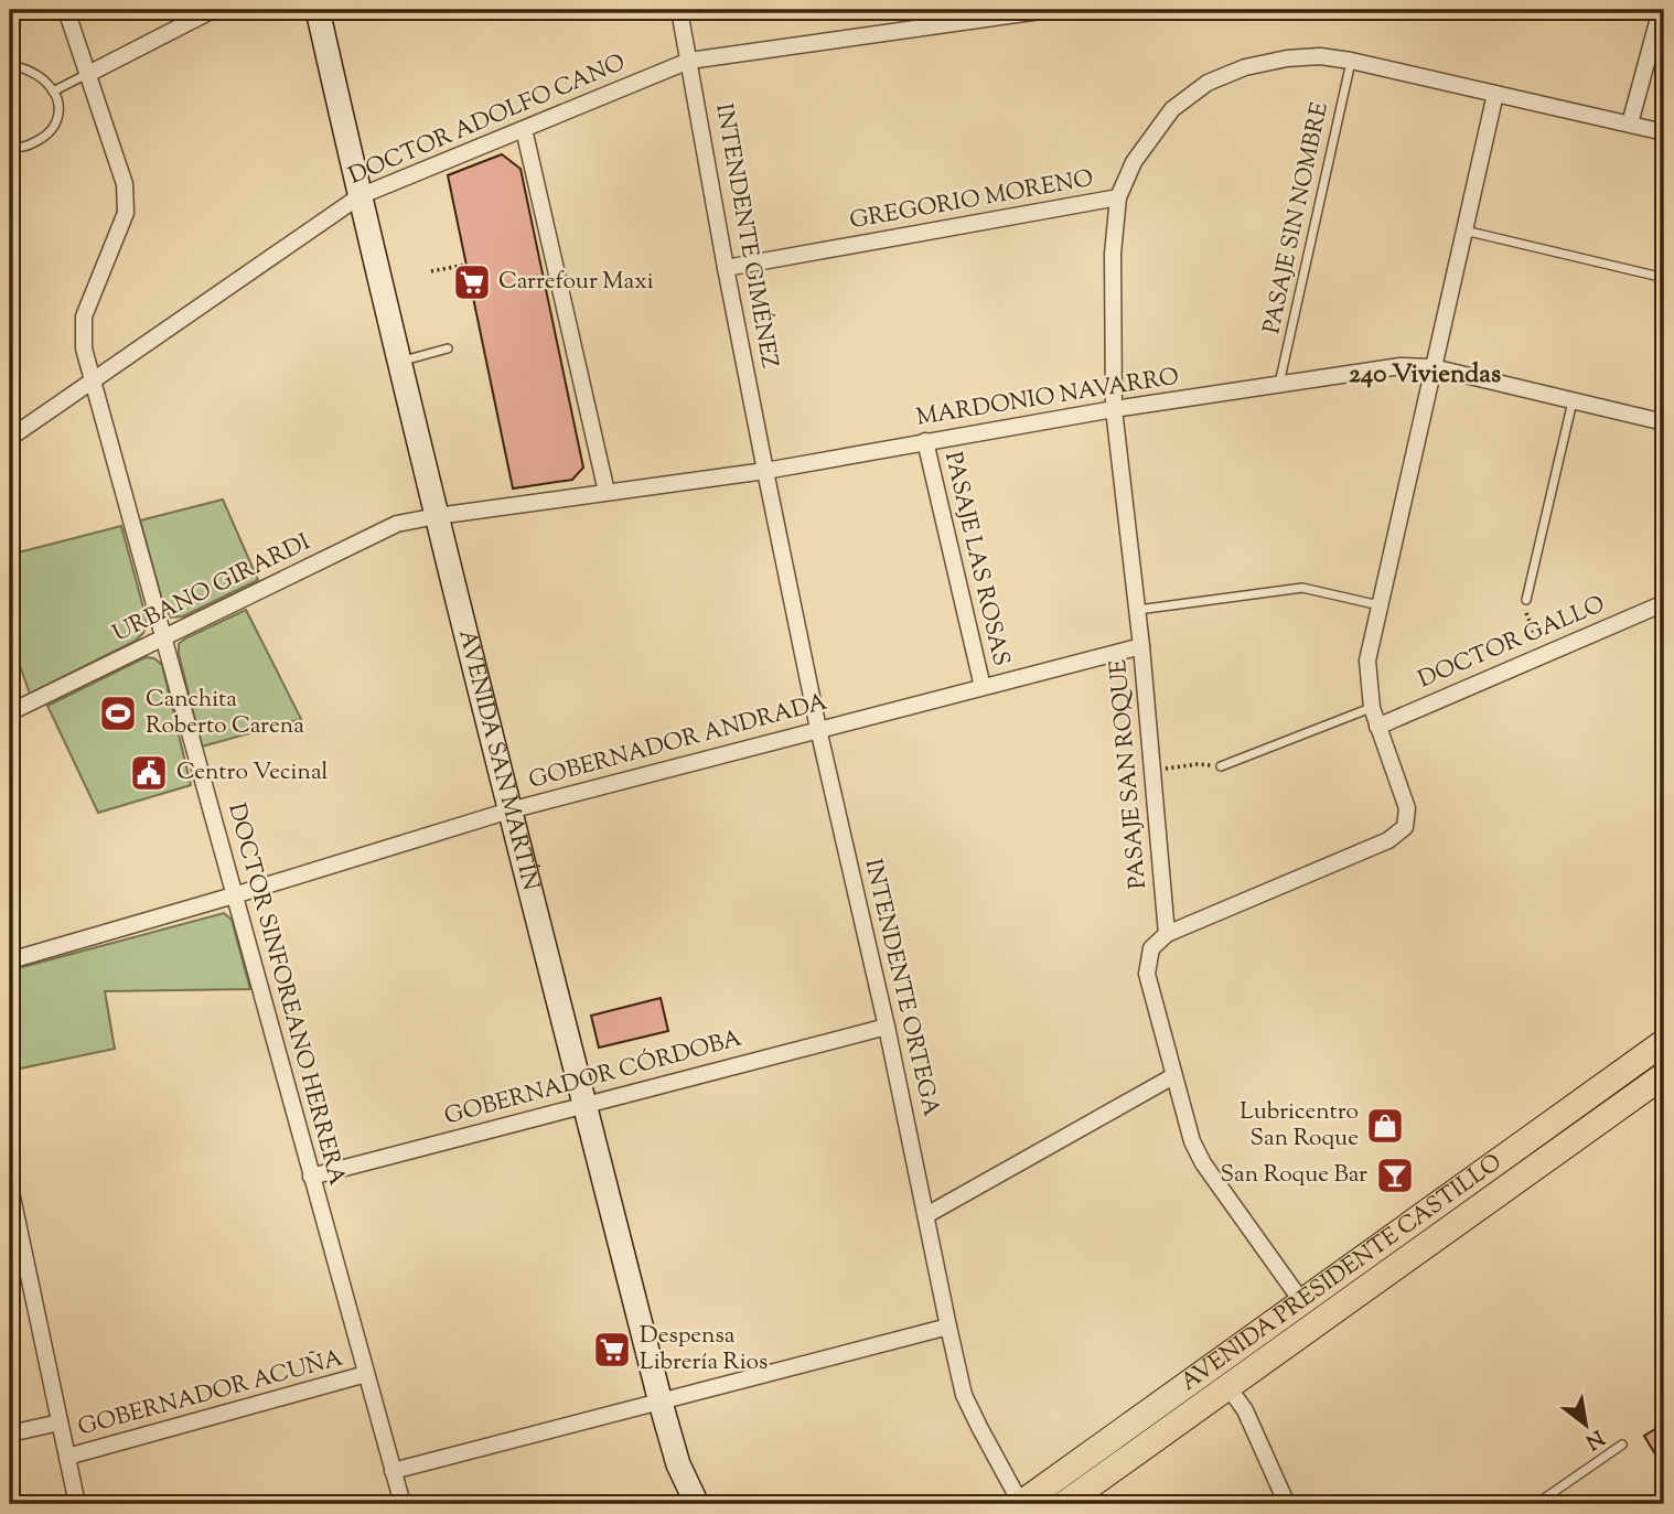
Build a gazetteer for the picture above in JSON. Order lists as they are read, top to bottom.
{
  "streets": {
    "main road": ["AVENIDA SAN MARTÍN", "AVENIDA PRESIDENTE CASTILLO"],
    "street": [
      "DOCTOR ADOLFO CANO",
      "GREGORIO MORENO",
      "INTENDENTE GIMÉNEZ",
      "MARDONIO NAVARRO",
      "PASAJE LAS ROSAS",
      "URBANO GIRARDI",
      "DOCTOR GALLO",
      "GOBERNADOR ANDRADA",
      "PASAJE SAN ROQUE",
      "INTENDENTE ORTEGA",
      "DOCTOR SINFOREANO HERRERA",
      "GOBERNADOR CÓRDOBA",
      "GOBERNADOR ACUÑA"
    ],
    "lane": ["PASAJE SIN NOMBRE"]
  },
  "crossings": [
    ["DOCTOR ADOLFO CANO", "INTENDENTE GIMÉNEZ"],
    ["DOCTOR ADOLFO CANO", "AVENIDA SAN MARTÍN"],
    ["DOCTOR ADOLFO CANO", "DOCTOR SINFOREANO HERRERA"],
    ["GREGORIO MORENO", "PASAJE SIN NOMBRE"],
    ["GREGORIO MORENO", "INTENDENTE GIMÉNEZ"],
    ["GREGORIO MORENO", "PASAJE SAN ROQUE"],
    ["PASAJE SIN NOMBRE", "MARDONIO NAVARRO"],
    ["INTENDENTE GIMÉNEZ", "MARDONIO NAVARRO"],
    ["INTENDENTE GIMÉNEZ", "INTENDENTE ORTEGA"],
    ["MARDONIO NAVARRO", "PASAJE LAS ROSAS"],
    ["MARDONIO NAVARRO", "URBANO GIRARDI"],
    ["MARDONIO NAVARRO", "AVENIDA SAN MARTÍN"],
    ["MARDONIO NAVARRO", "PASAJE SAN ROQUE"],
    ["MARDONIO NAVARRO", "INTENDENTE ORTEGA"],
    ["PASAJE LAS ROSAS", "GOBERNADOR ANDRADA"],
    ["URBANO GIRARDI", "AVENIDA SAN MARTÍN"],
    ["URBANO GIRARDI", "DOCTOR SINFOREANO HERRERA"],
    ["GOBERNADOR ANDRADA", "AVENIDA SAN MARTÍN"],
    ["GOBERNADOR ANDRADA", "PASAJE SAN ROQUE"],
    ["GOBERNADOR ANDRADA", "INTENDENTE ORTEGA"],
    ["GOBERNADOR ANDRADA", "DOCTOR SINFOREANO HERRERA"],
    ["AVENIDA SAN MARTÍN", "GOBERNADOR CÓRDOBA"],
    ["INTENDENTE ORTEGA", "GOBERNADOR CÓRDOBA"],
    ["INTENDENTE ORTEGA", "AVENIDA PRESIDENTE CASTILLO"],
    ["DOCTOR SINFOREANO HERRERA", "GOBERNADOR CÓRDOBA"],
    ["DOCTOR SINFOREANO HERRERA", "GOBERNADOR ACUÑA"]
  ],
  "districts": ["240 Viviendas"],
  "places": {
    "supermarket": ["Carrefour Maxi", "Despensa Librería Rios"],
    "sports": ["Canchita Roberto Carena"],
    "public building": ["Centro Vecinal"],
    "shop": ["Lubricentro San Roque"],
    "bar": ["San Roque Bar"]
  },
  "north": "bottom right"
}
